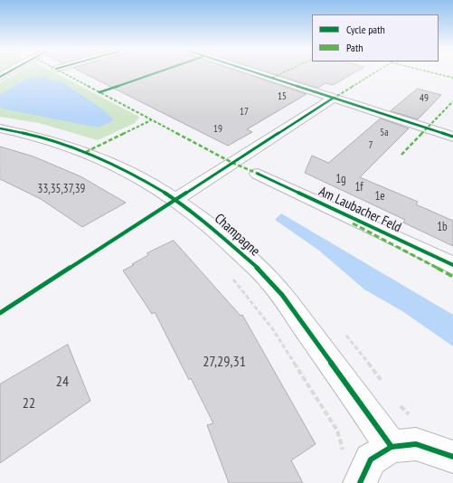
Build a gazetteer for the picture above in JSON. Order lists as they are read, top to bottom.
{
  "streets": {
    "street": ["Am Laubacher Feld", "Champagne"]
  },
  "house_numbers": [
    "15",
    "49",
    "17",
    "19",
    "5a",
    "7",
    "1g",
    "1f",
    "33,35,37,39",
    "1e",
    "1b",
    "27,29,31",
    "24",
    "22"
  ],
  "legend": ["Cycle path", "Path"]
}
